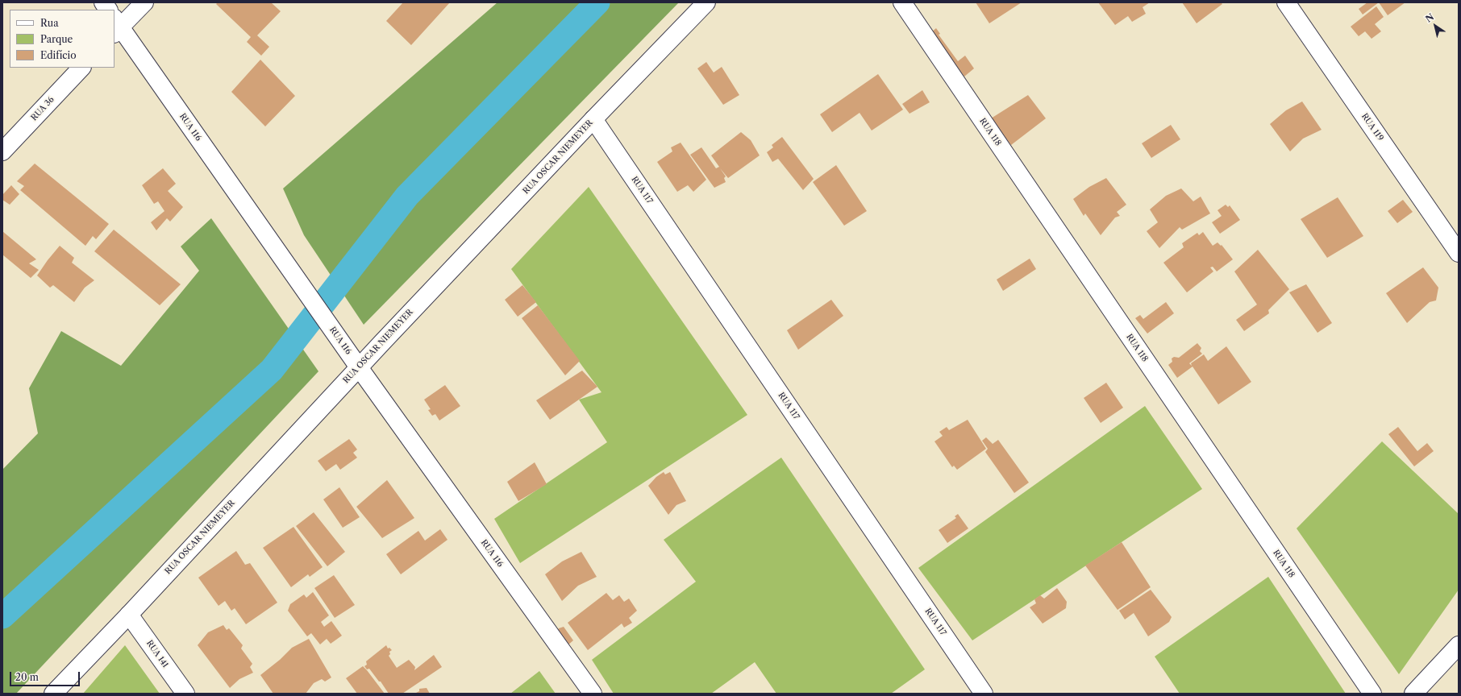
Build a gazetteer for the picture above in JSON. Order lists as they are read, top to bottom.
{
  "streets": {
    "street": [
      "RUA 36",
      "RUA 116",
      "RUA 119",
      "RUA 118",
      "RUA OSCAR NIEMEYER",
      "RUA 117",
      "RUA 141"
    ]
  },
  "crossings": [
    ["RUA 116", "RUA OSCAR NIEMEYER"],
    ["RUA OSCAR NIEMEYER", "RUA 117"],
    ["RUA OSCAR NIEMEYER", "RUA 141"]
  ],
  "legend": ["Rua", "Parque", "Edifício"],
  "scale_bar": "20 m",
  "north": "top left"
}
